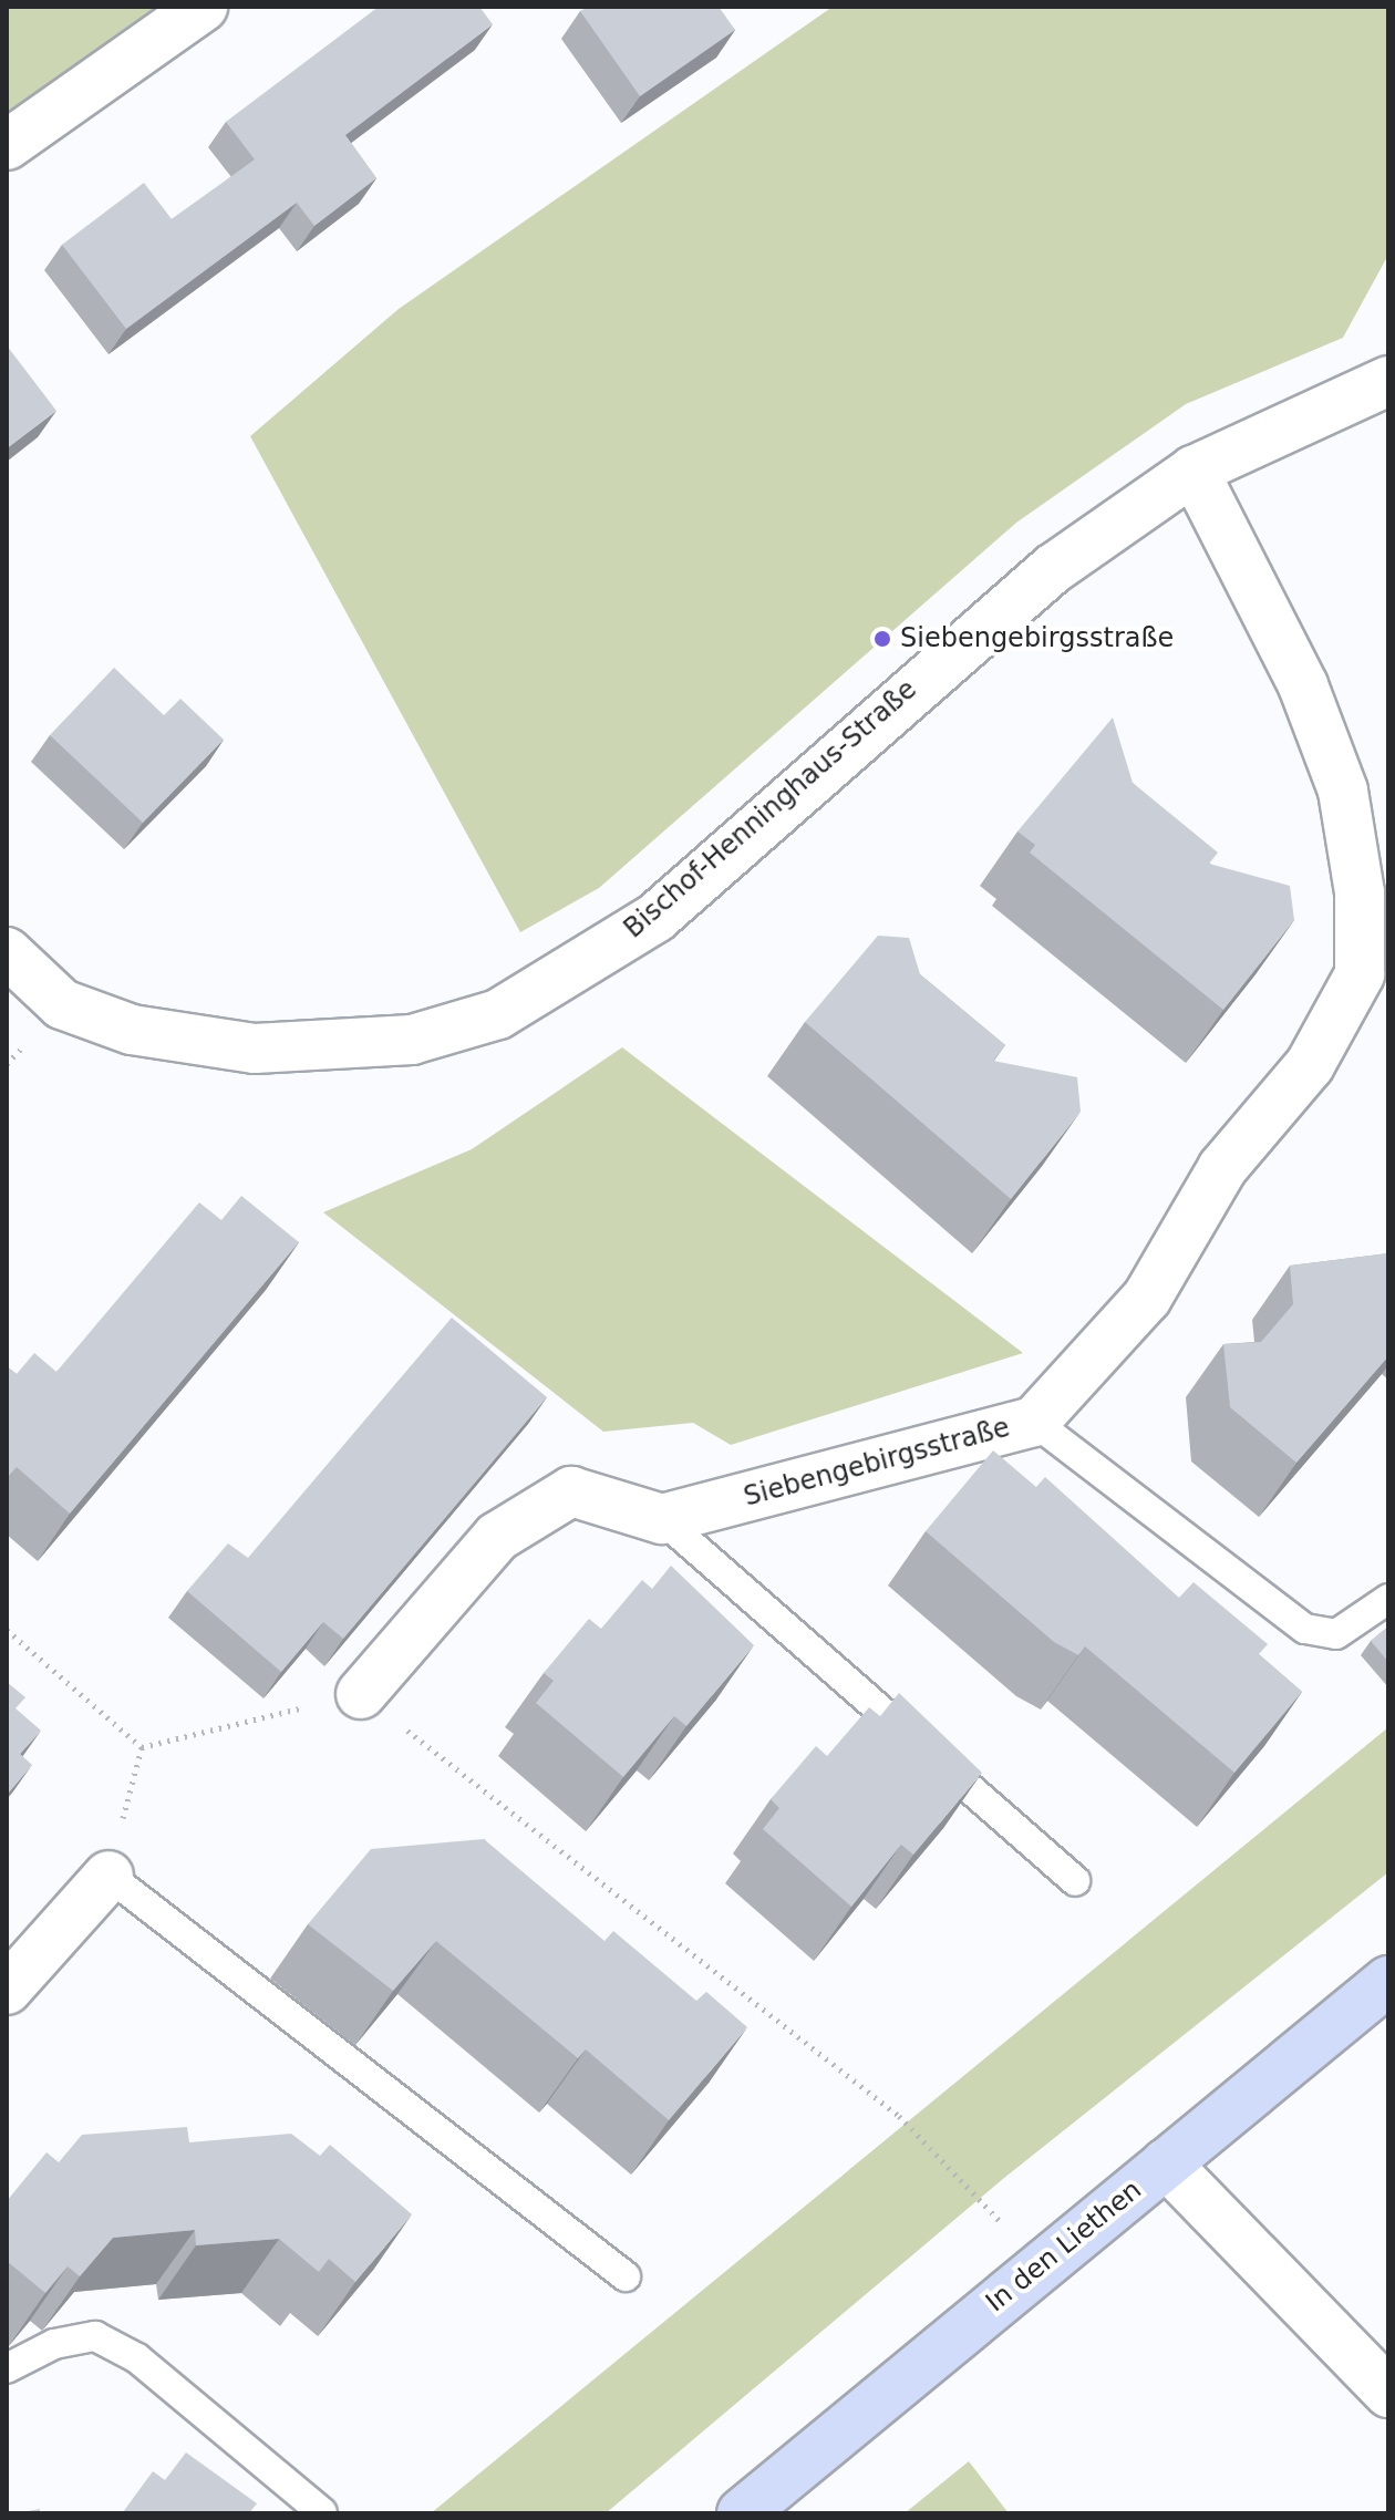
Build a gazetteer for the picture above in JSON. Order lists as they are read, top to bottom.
{
  "streets": {
    "street": ["Bischof-Henninghaus-Straße", "Siebengebirgsstraße", "In den Liethen"]
  },
  "crossings": [
    ["Bischof-Henninghaus-Straße", "Siebengebirgsstraße"]
  ],
  "places": ["Siebengebirgsstraße"]
}
